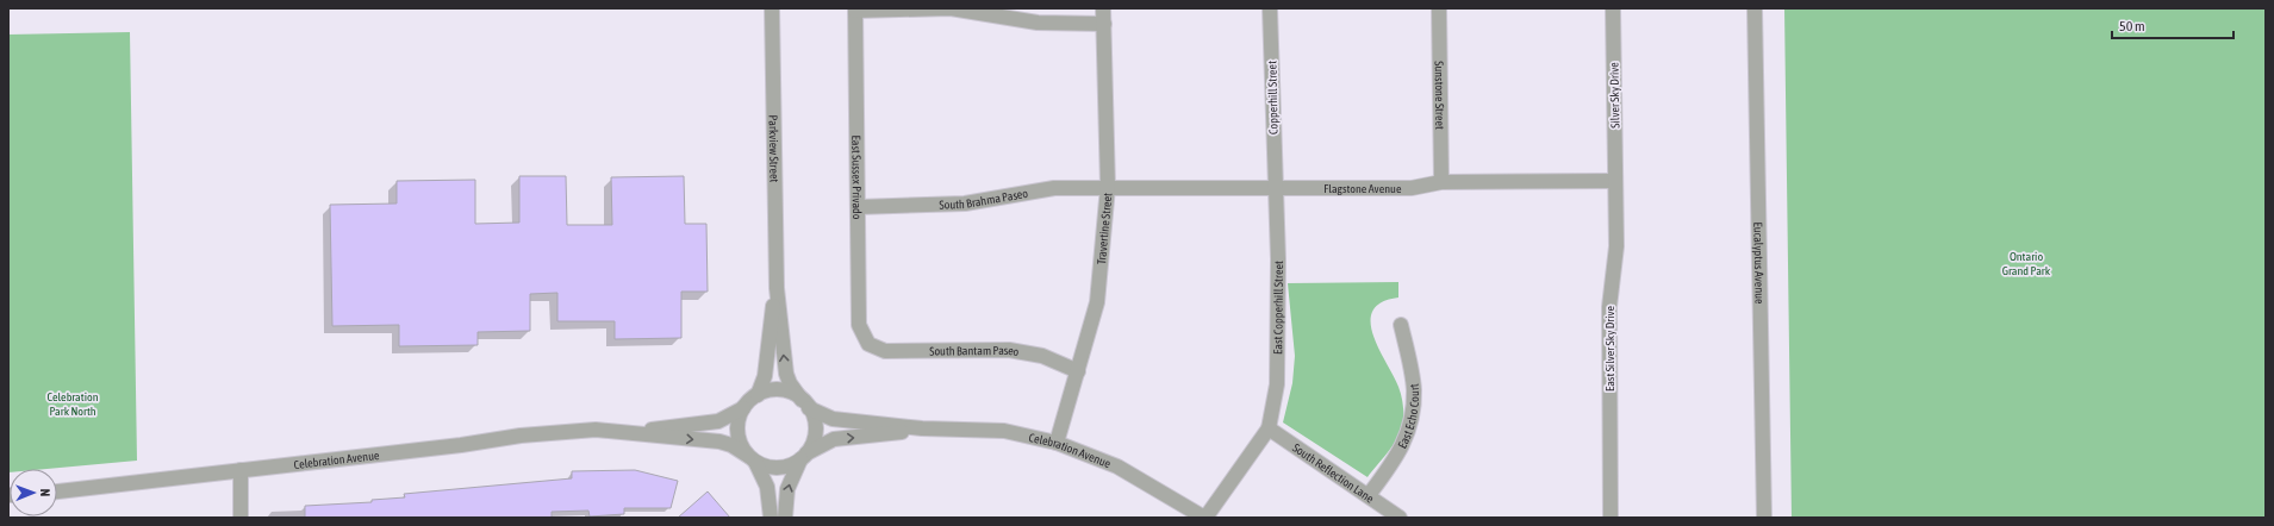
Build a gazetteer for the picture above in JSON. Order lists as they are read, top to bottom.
{
  "streets": {
    "street": [
      "Sunstone Street",
      "Silver Sky Drive",
      "Copperhill Street",
      "Parkview Street",
      "East Sussex Privado",
      "Flagstone Avenue",
      "South Brahma Paseo",
      "Travertine Street",
      "Eucalyptus Avenue",
      "East Copperhill Street",
      "East Silver Sky Drive",
      "South Bantam Paseo",
      "East Echo Court",
      "Celebration Avenue",
      "South Reflection Lane"
    ]
  },
  "crossings": [
    ["Sunstone Street", "Flagstone Avenue"],
    ["Silver Sky Drive", "Flagstone Avenue"],
    ["Silver Sky Drive", "East Silver Sky Drive"],
    ["Copperhill Street", "Flagstone Avenue"],
    ["Copperhill Street", "East Copperhill Street"],
    ["Parkview Street", "Celebration Avenue"],
    ["East Sussex Privado", "South Brahma Paseo"],
    ["East Sussex Privado", "South Bantam Paseo"],
    ["Flagstone Avenue", "South Brahma Paseo"],
    ["Flagstone Avenue", "Travertine Street"],
    ["Flagstone Avenue", "East Copperhill Street"],
    ["Flagstone Avenue", "East Silver Sky Drive"],
    ["South Brahma Paseo", "Travertine Street"],
    ["Travertine Street", "South Bantam Paseo"],
    ["Travertine Street", "Celebration Avenue"],
    ["East Copperhill Street", "South Reflection Lane"],
    ["East Echo Court", "South Reflection Lane"]
  ],
  "parks": ["Ontario Grand Park", "Celebration Park North"],
  "scale_bar": "50 m",
  "north": "right"
}
